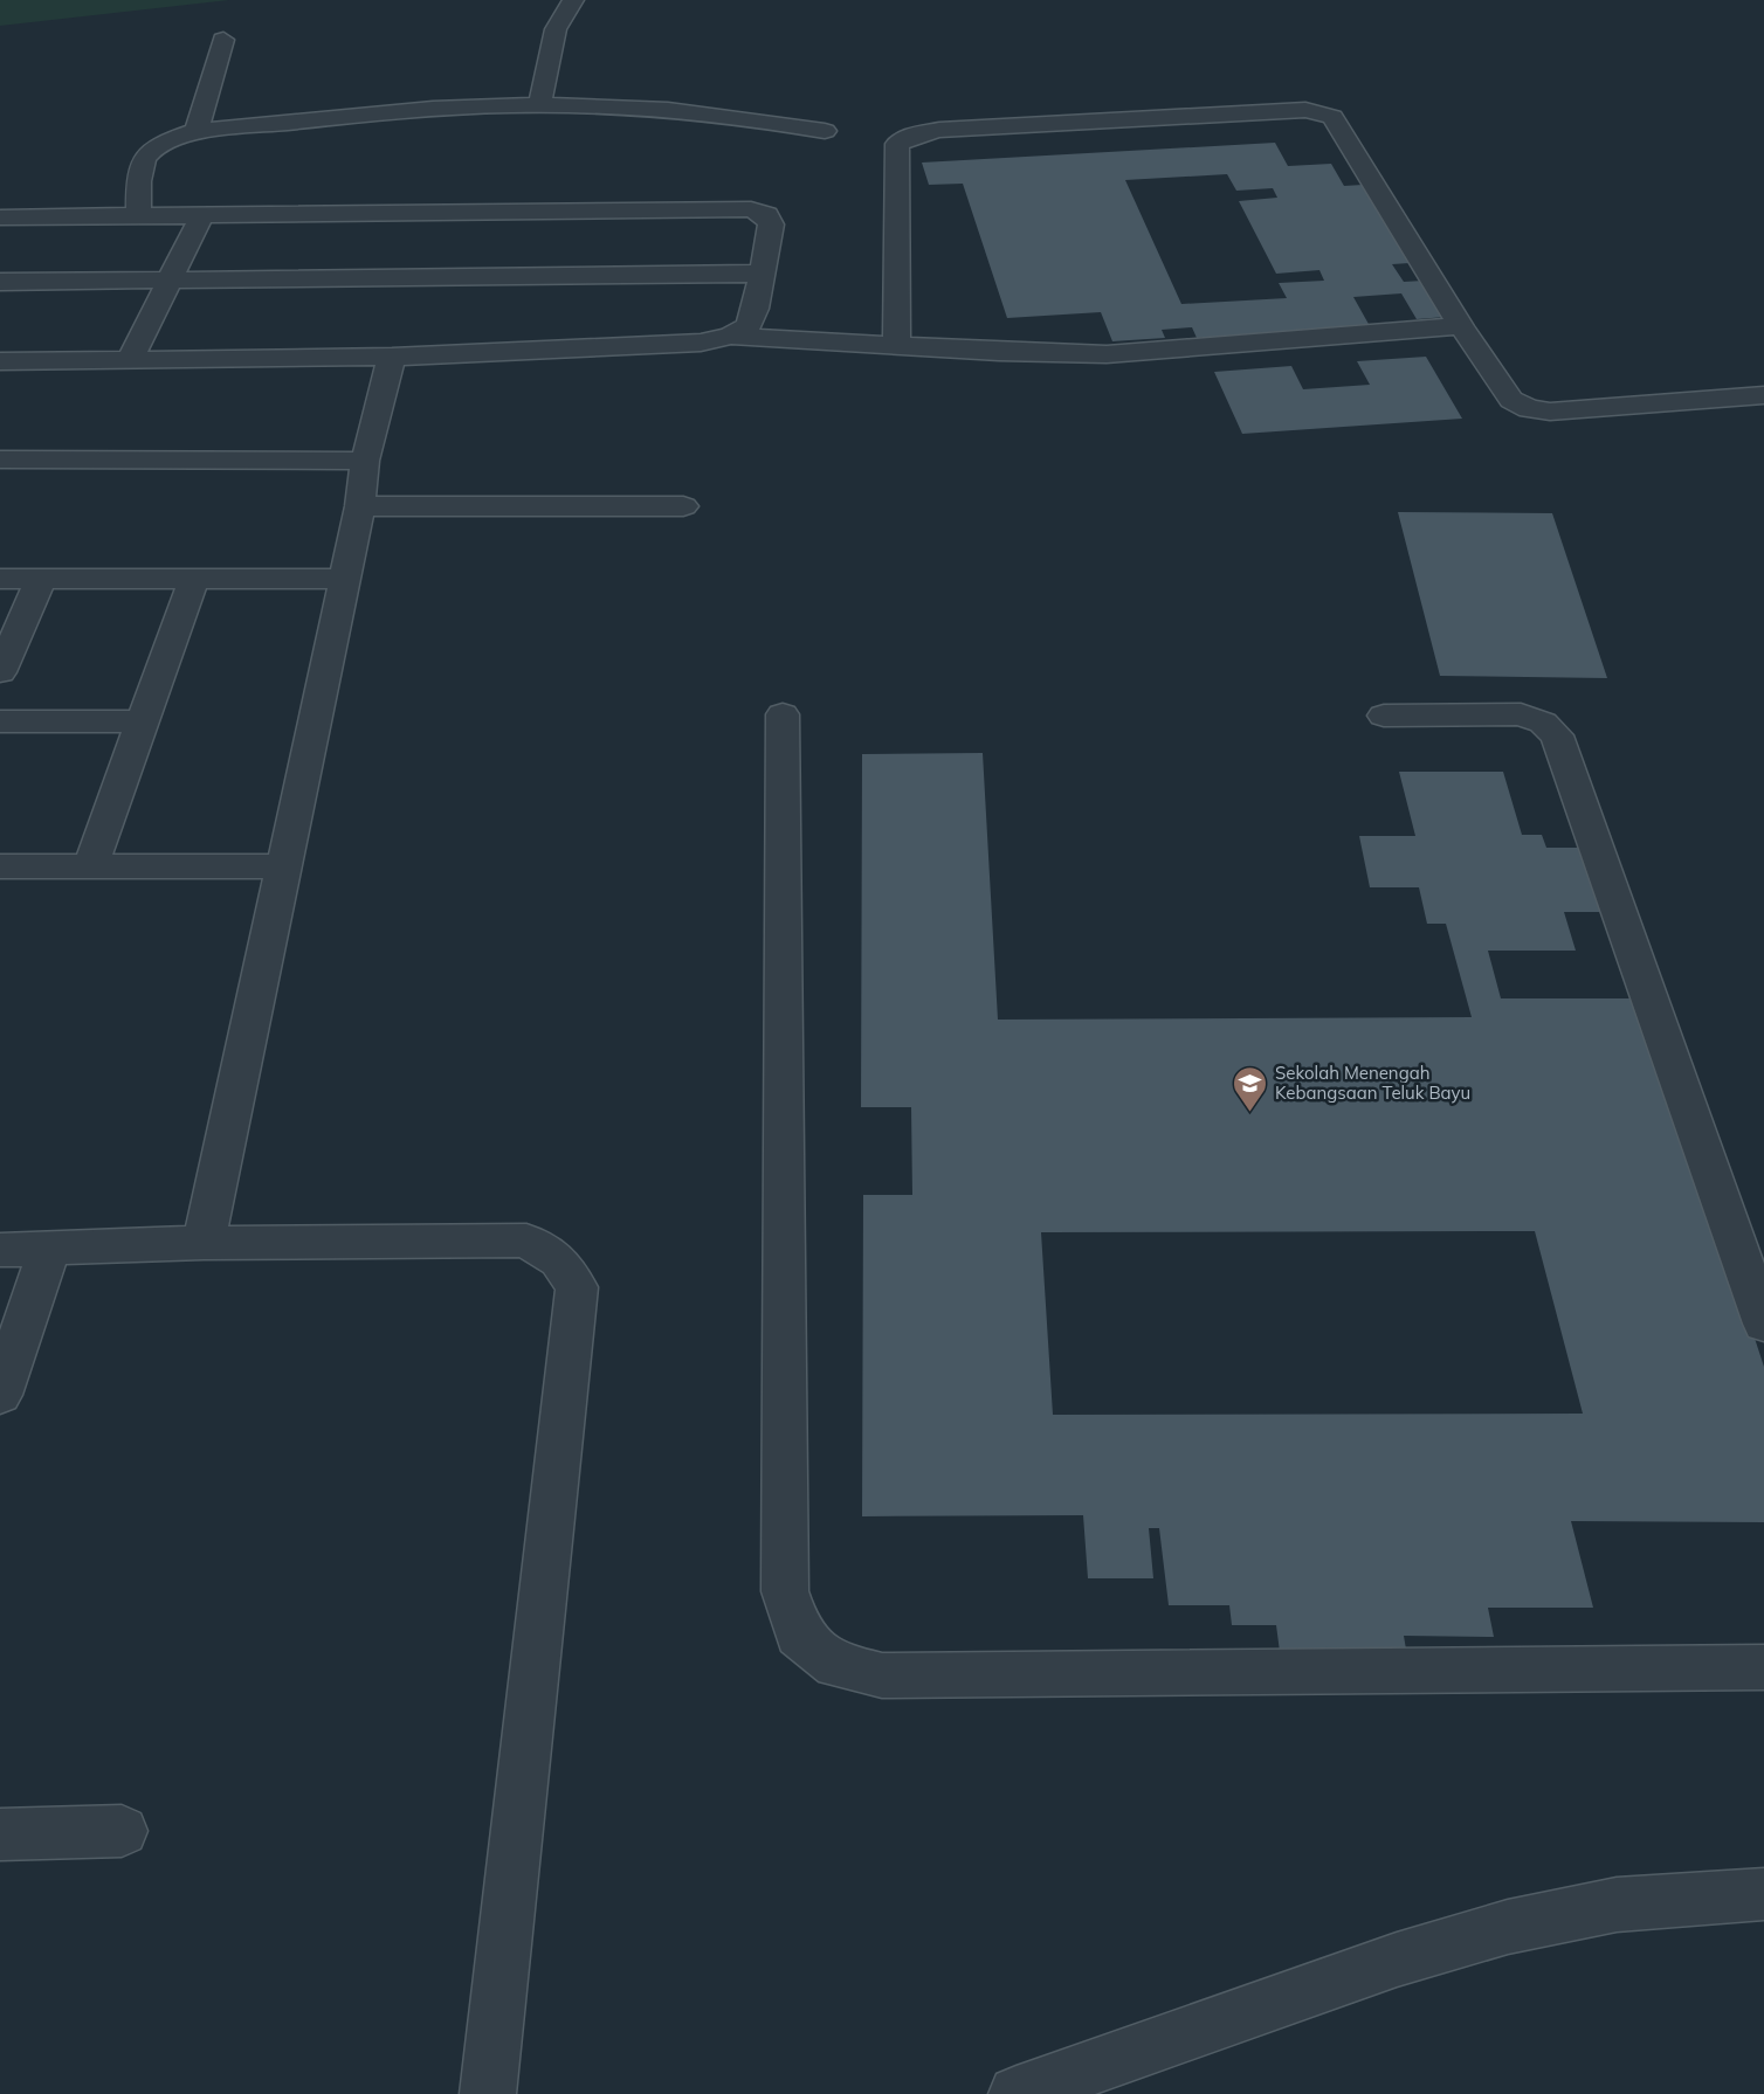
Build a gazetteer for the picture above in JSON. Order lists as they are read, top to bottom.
{
  "places": {
    "school or university": ["Sekolah Menengah Kebangsaan Teluk Bayu"]
  }
}
